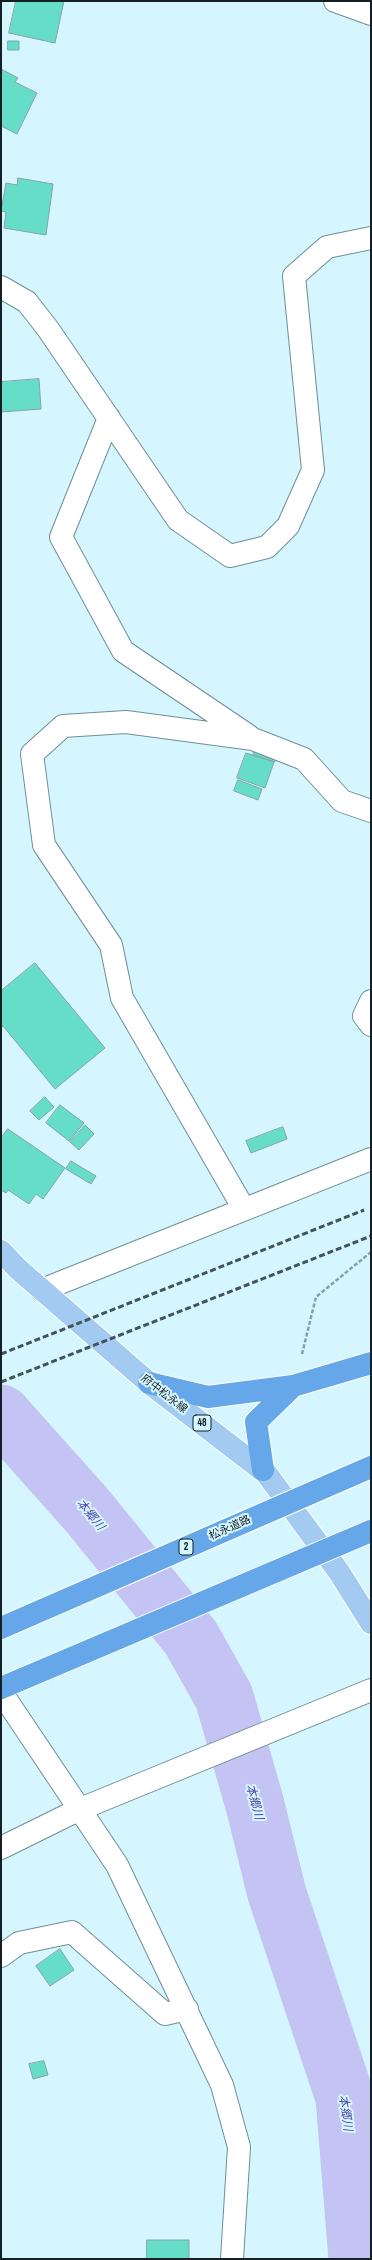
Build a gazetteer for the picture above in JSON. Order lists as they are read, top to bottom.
{
  "streets": {
    "highway": ["松永道路", "2"],
    "main road": ["府中松永線", "48"]
  },
  "water": ["本郷川"]
}
